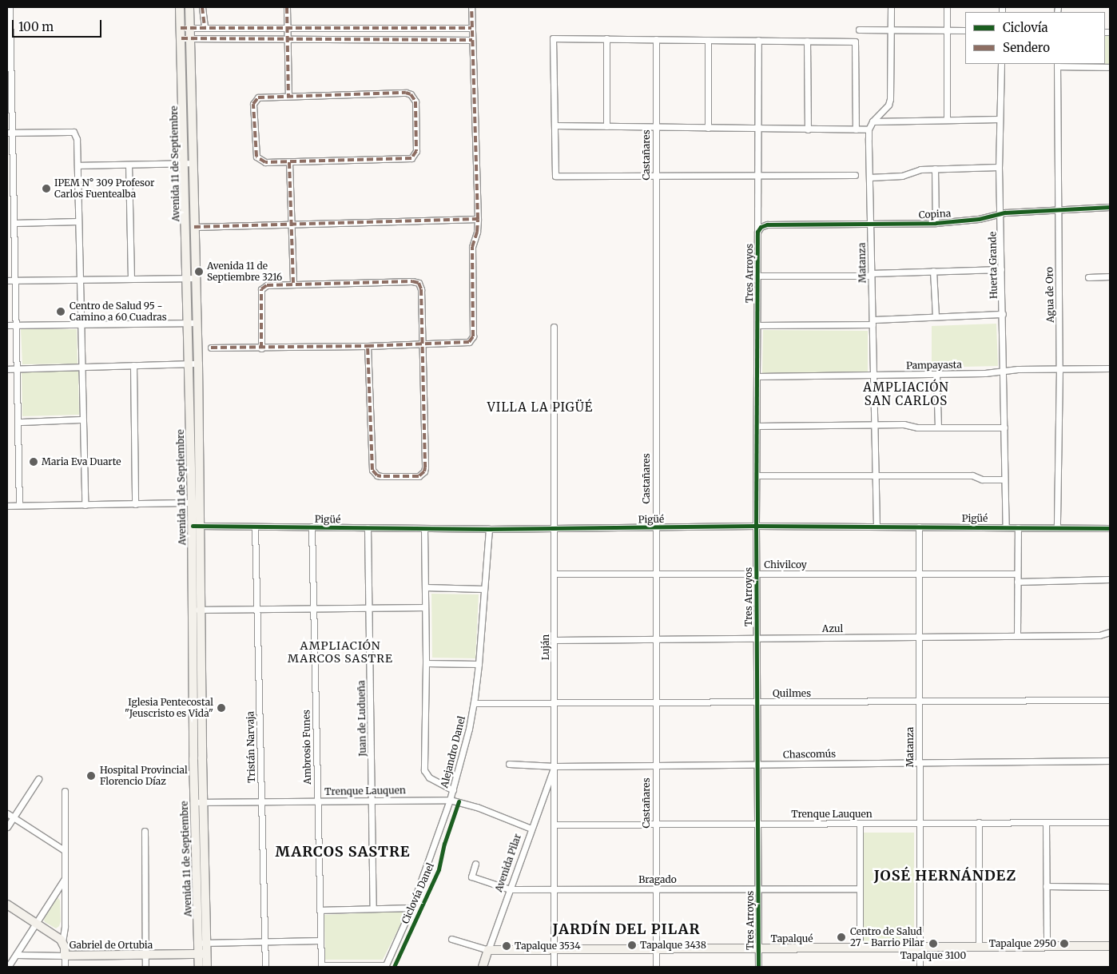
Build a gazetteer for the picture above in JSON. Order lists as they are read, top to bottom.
{
  "streets": {
    "main road": [
      "Avenida 11 de Septiembre",
      "Avenida Pilar",
      "Tapalqué",
      "Gabriel de Ortubia"
    ],
    "street": [
      "Castañares",
      "Copina",
      "Matanza",
      "Huerta Grande",
      "Tres Arroyos",
      "Agua de Oro",
      "Pampayasta",
      "Pigüé",
      "Chivilcoy",
      "Azul",
      "Luján",
      "Quilmes",
      "Juan de Ludueña",
      "Tristán Narvaja",
      "Ambrosio Funes",
      "Alejandro Danel",
      "Chascomús",
      "Trenque Lauquen",
      "Bragado"
    ],
    "cycle path": ["Ciclovía Danel"]
  },
  "crossings": [
    ["Castañares", "Pigüé"],
    ["Castañares", "Chivilcoy"],
    ["Castañares", "Azul"],
    ["Castañares", "Quilmes"],
    ["Castañares", "Chascomús"],
    ["Castañares", "Trenque Lauquen"],
    ["Castañares", "Bragado"],
    ["Castañares", "Tapalqué"],
    ["Avenida 11 de Septiembre", "Pigüé"],
    ["Avenida 11 de Septiembre", "Trenque Lauquen"],
    ["Avenida 11 de Septiembre", "Gabriel de Ortubia"],
    ["Copina", "Matanza"],
    ["Copina", "Huerta Grande"],
    ["Copina", "Tres Arroyos"],
    ["Copina", "Agua de Oro"],
    ["Matanza", "Pampayasta"],
    ["Matanza", "Pigüé"],
    ["Matanza", "Chivilcoy"],
    ["Matanza", "Azul"],
    ["Matanza", "Quilmes"],
    ["Matanza", "Chascomús"],
    ["Matanza", "Trenque Lauquen"],
    ["Matanza", "Tapalqué"],
    ["Huerta Grande", "Pampayasta"],
    ["Huerta Grande", "Pigüé"],
    ["Tres Arroyos", "Pampayasta"],
    ["Tres Arroyos", "Pigüé"],
    ["Tres Arroyos", "Chivilcoy"],
    ["Tres Arroyos", "Azul"],
    ["Tres Arroyos", "Quilmes"],
    ["Tres Arroyos", "Chascomús"],
    ["Tres Arroyos", "Trenque Lauquen"],
    ["Tres Arroyos", "Bragado"],
    ["Tres Arroyos", "Tapalqué"],
    ["Agua de Oro", "Pampayasta"],
    ["Agua de Oro", "Pigüé"],
    ["Pigüé", "Luján"],
    ["Pigüé", "Juan de Ludueña"],
    ["Pigüé", "Tristán Narvaja"],
    ["Pigüé", "Ambrosio Funes"],
    ["Pigüé", "Alejandro Danel"],
    ["Chivilcoy", "Luján"],
    ["Azul", "Luján"],
    ["Luján", "Quilmes"],
    ["Luján", "Chascomús"],
    ["Luján", "Trenque Lauquen"],
    ["Luján", "Avenida Pilar"],
    ["Luján", "Bragado"],
    ["Luján", "Tapalqué"],
    ["Quilmes", "Alejandro Danel"],
    ["Juan de Ludueña", "Trenque Lauquen"],
    ["Tristán Narvaja", "Trenque Lauquen"],
    ["Ambrosio Funes", "Trenque Lauquen"],
    ["Alejandro Danel", "Trenque Lauquen"],
    ["Chascomús", "Avenida Pilar"],
    ["Trenque Lauquen", "Avenida Pilar"],
    ["Avenida Pilar", "Bragado"],
    ["Avenida Pilar", "Tapalqué"]
  ],
  "districts": [
    "AMPLIACIÓN SAN CARLOS",
    "VILLA LA PIGÜÉ",
    "AMPLIACIÓN MARCOS SASTRE",
    "MARCOS SASTRE",
    "JOSÉ HERNÁNDEZ",
    "JARDÍN DEL PILAR"
  ],
  "places": [
    "IPEM N° 309 Profesor Carlos Fuentealba",
    "Avenida 11 de Septiembre 3216",
    "Centro de Salud 95 - Camino a 60 Cuadras",
    "Maria Eva Duarte",
    "Iglesia Pentecostal \"Jeuscristo es Vida\"",
    "Hospital Provincial Florencio Díaz",
    "Centro de Salud 27 - Barrio Pilar",
    "Tapalque 3100",
    "Tapalque 2950",
    "Tapalque 3438",
    "Tapalque 3534"
  ],
  "legend": ["Ciclovía", "Sendero"],
  "scale_bar": "100 m"
}
